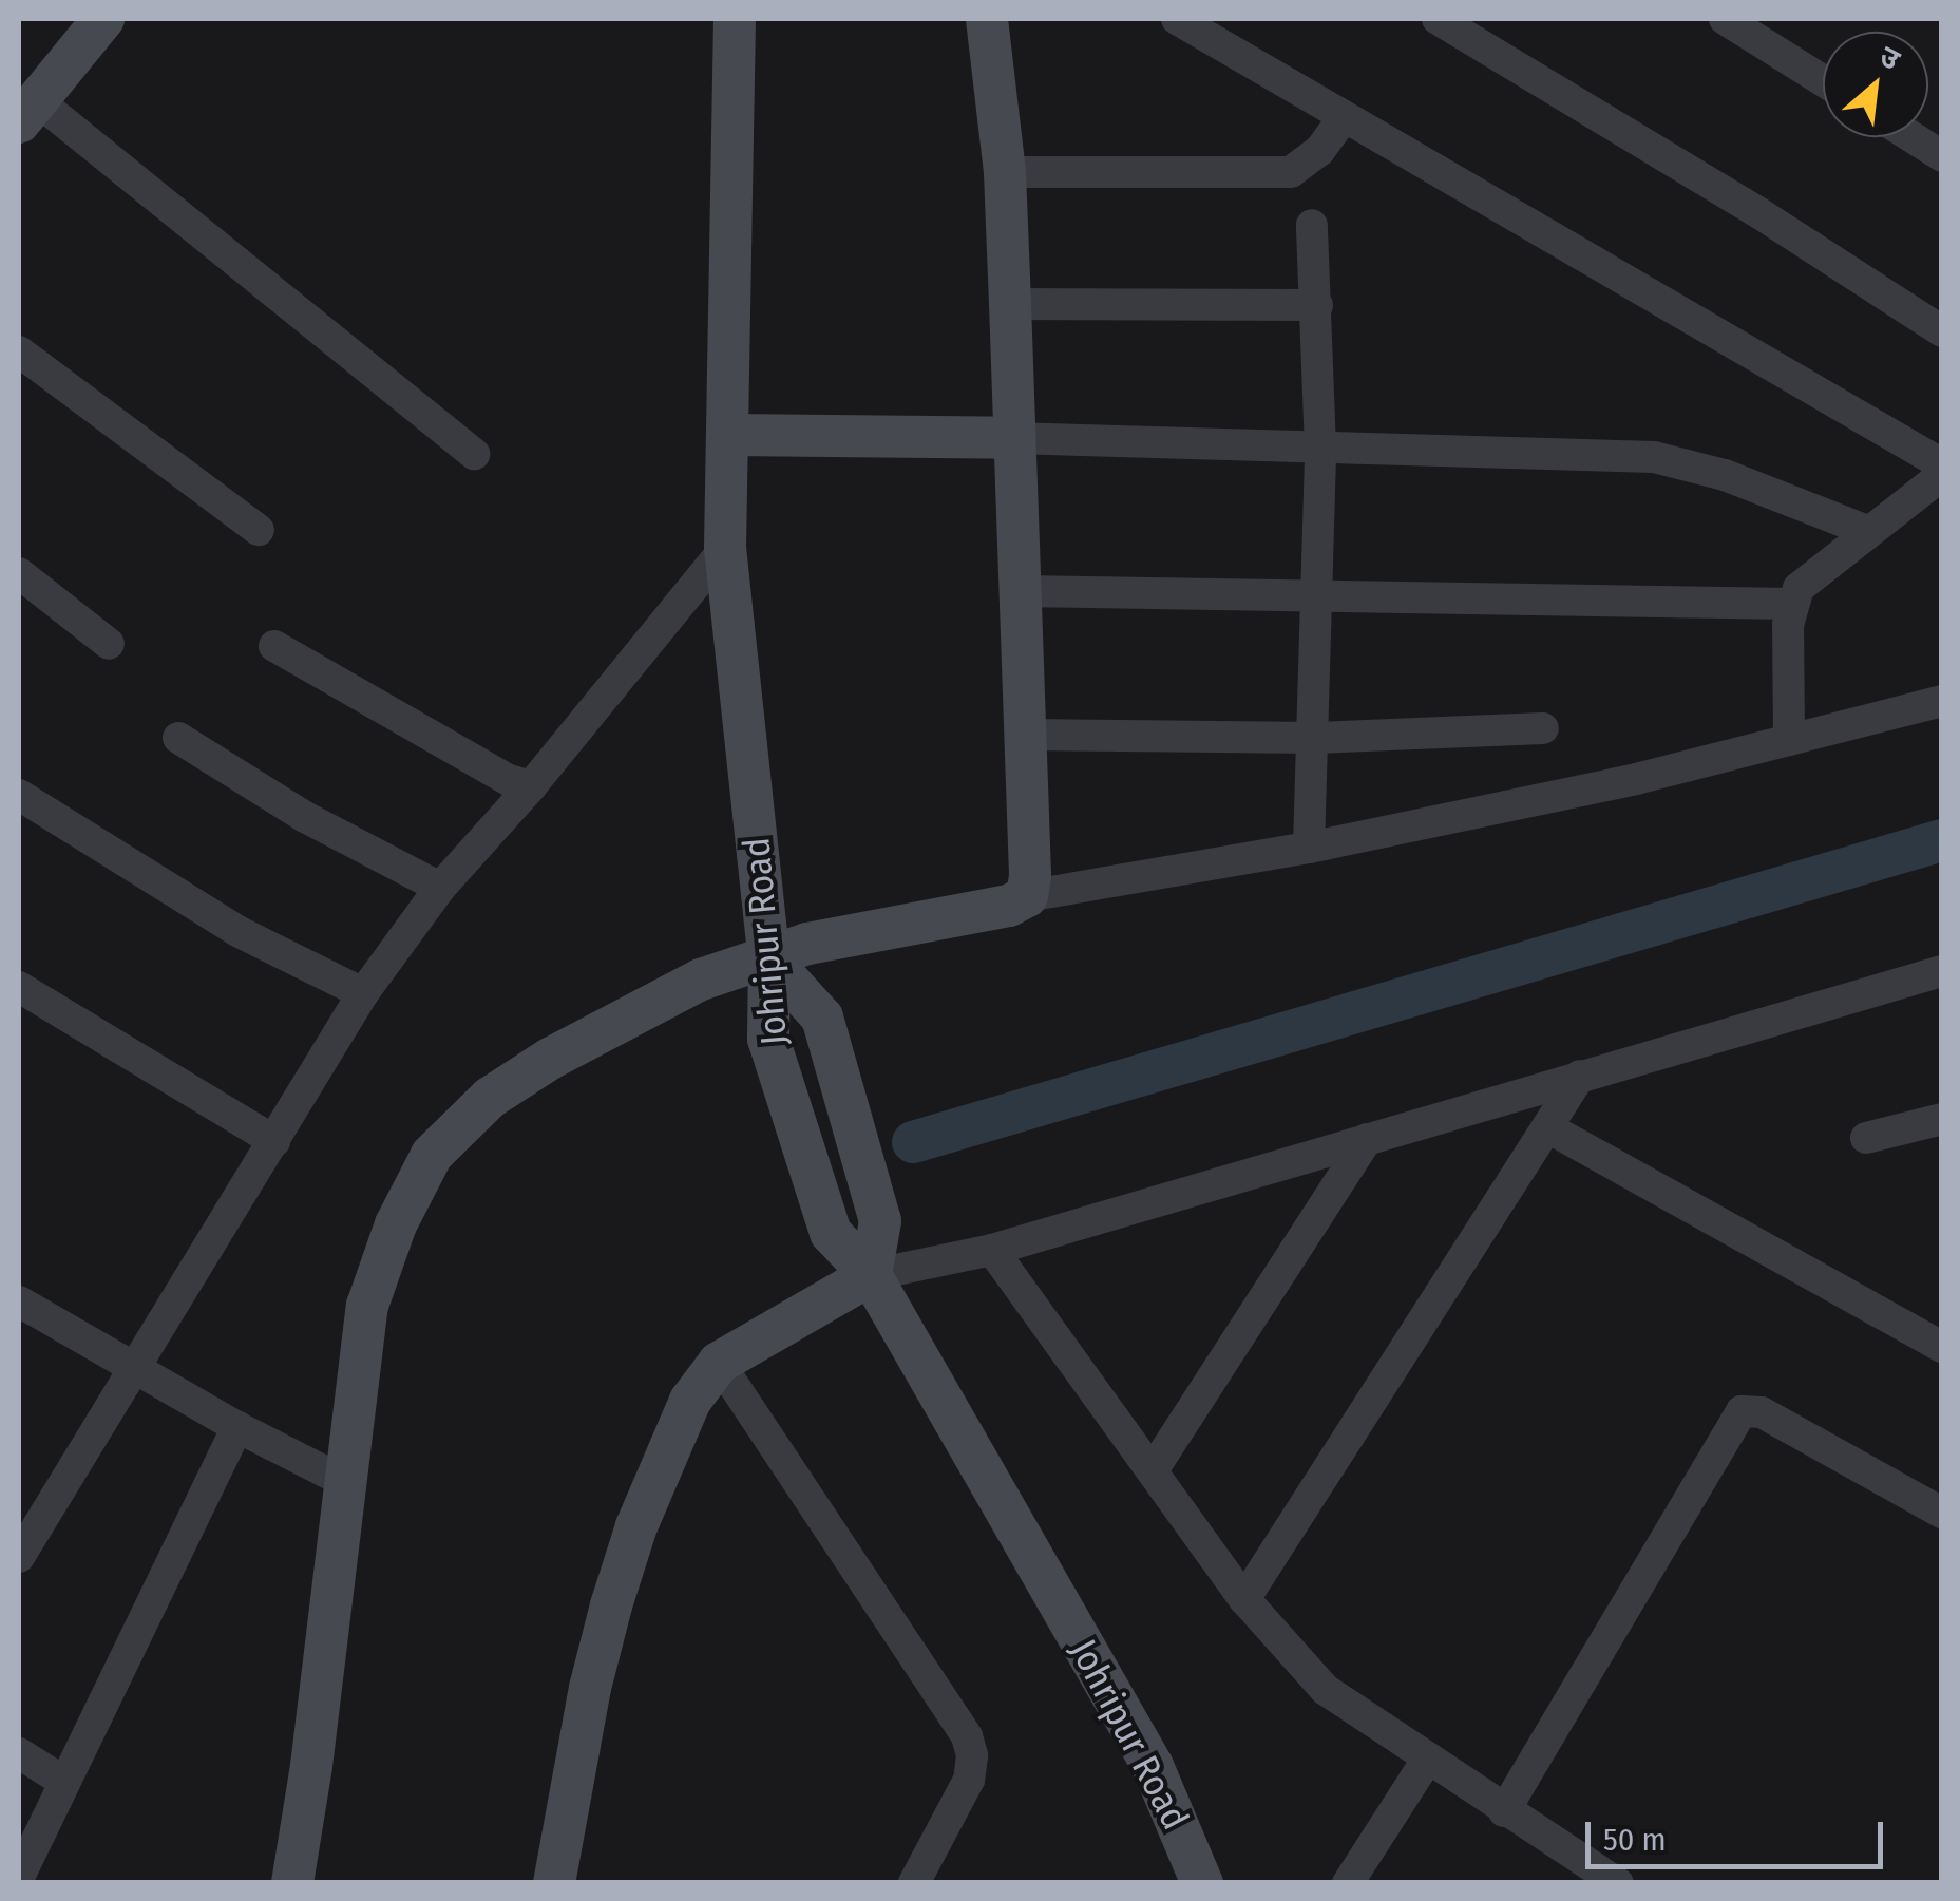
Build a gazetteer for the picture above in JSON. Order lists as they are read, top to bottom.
{
  "streets": {
    "street": ["Johripur Road"]
  },
  "scale_bar": "50 m",
  "north": "top right"
}
